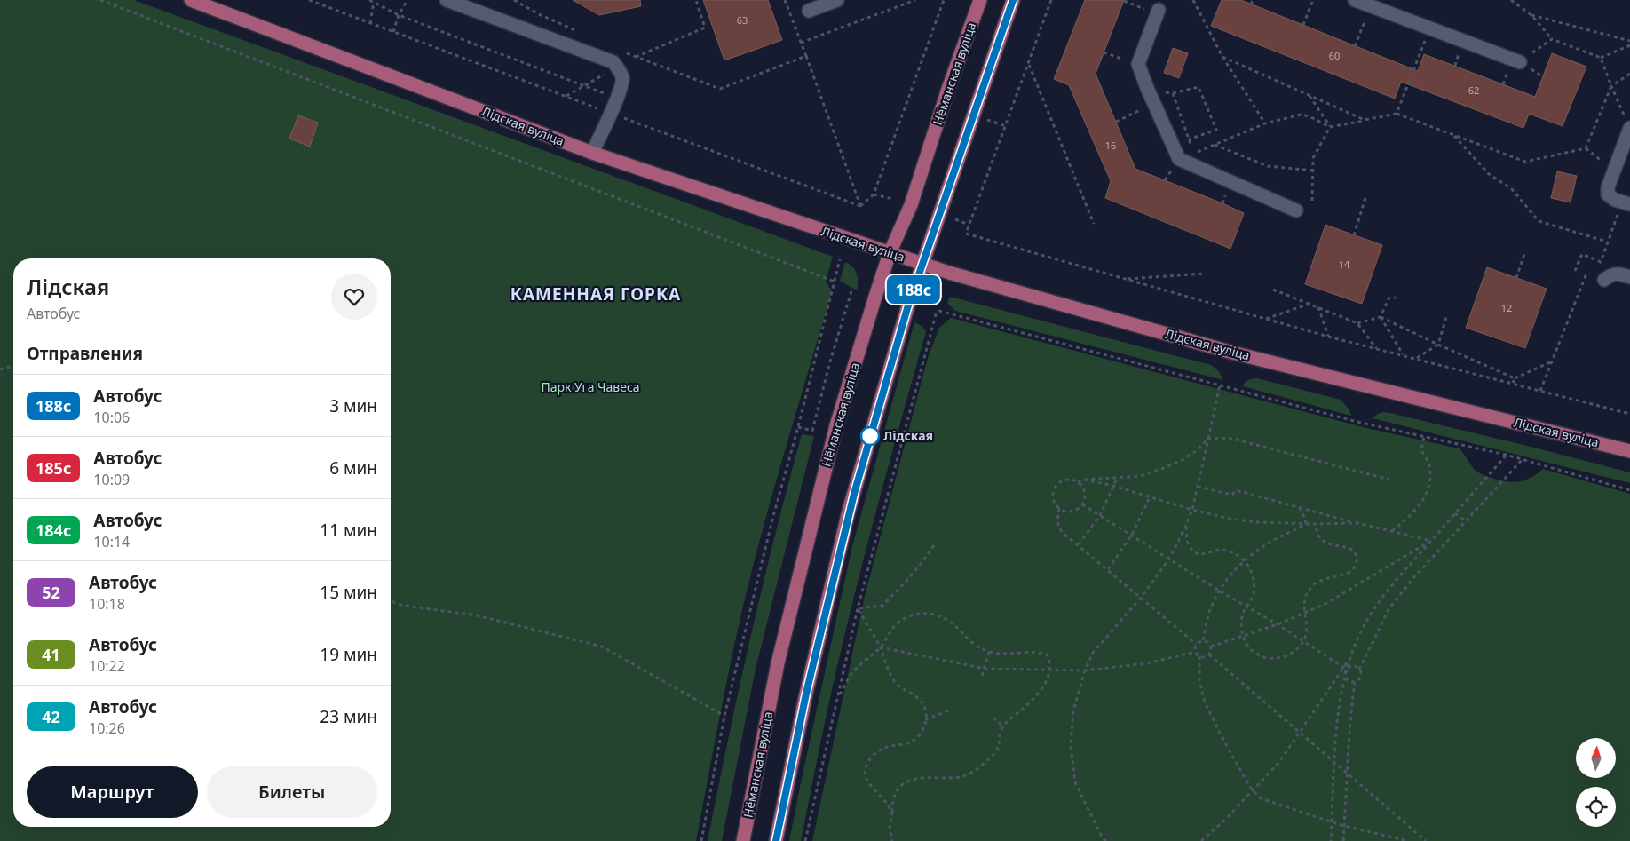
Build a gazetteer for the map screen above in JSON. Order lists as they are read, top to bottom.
{
  "streets": {
    "main road": ["Нёманская вуліца", "Лідская вуліца"]
  },
  "crossings": [
    ["Нёманская вуліца", "Лідская вуліца"]
  ],
  "districts": ["КАМЕННАЯ ГОРКА"],
  "parks": ["Парк Уга Чавеса"],
  "places": ["Лідская"],
  "lines": ["bus line 188с"],
  "house_numbers": [
    "63",
    "60",
    "62",
    "16",
    "14",
    "12"
  ],
  "north": "top",
  "page": {
    "on_map": "188с",
    "heading": [
      ["Лідская", "Автобус"],
      "Отправления"
    ],
    "list": [
      {
        "mark": "188с",
        "name": "Автобус",
        "note": "10:06",
        "value": "3 мин"
      },
      {
        "mark": "185с",
        "name": "Автобус",
        "note": "10:09",
        "value": "6 мин"
      },
      {
        "mark": "184с",
        "name": "Автобус",
        "note": "10:14",
        "value": "11 мин"
      },
      {
        "mark": "52",
        "name": "Автобус",
        "note": "10:18",
        "value": "15 мин"
      },
      {
        "mark": "41",
        "name": "Автобус",
        "note": "10:22",
        "value": "19 мин"
      },
      {
        "mark": "42",
        "name": "Автобус",
        "note": "10:26",
        "value": "23 мин"
      }
    ],
    "buttons": ["Маршрут", "Билеты"]
  }
}
